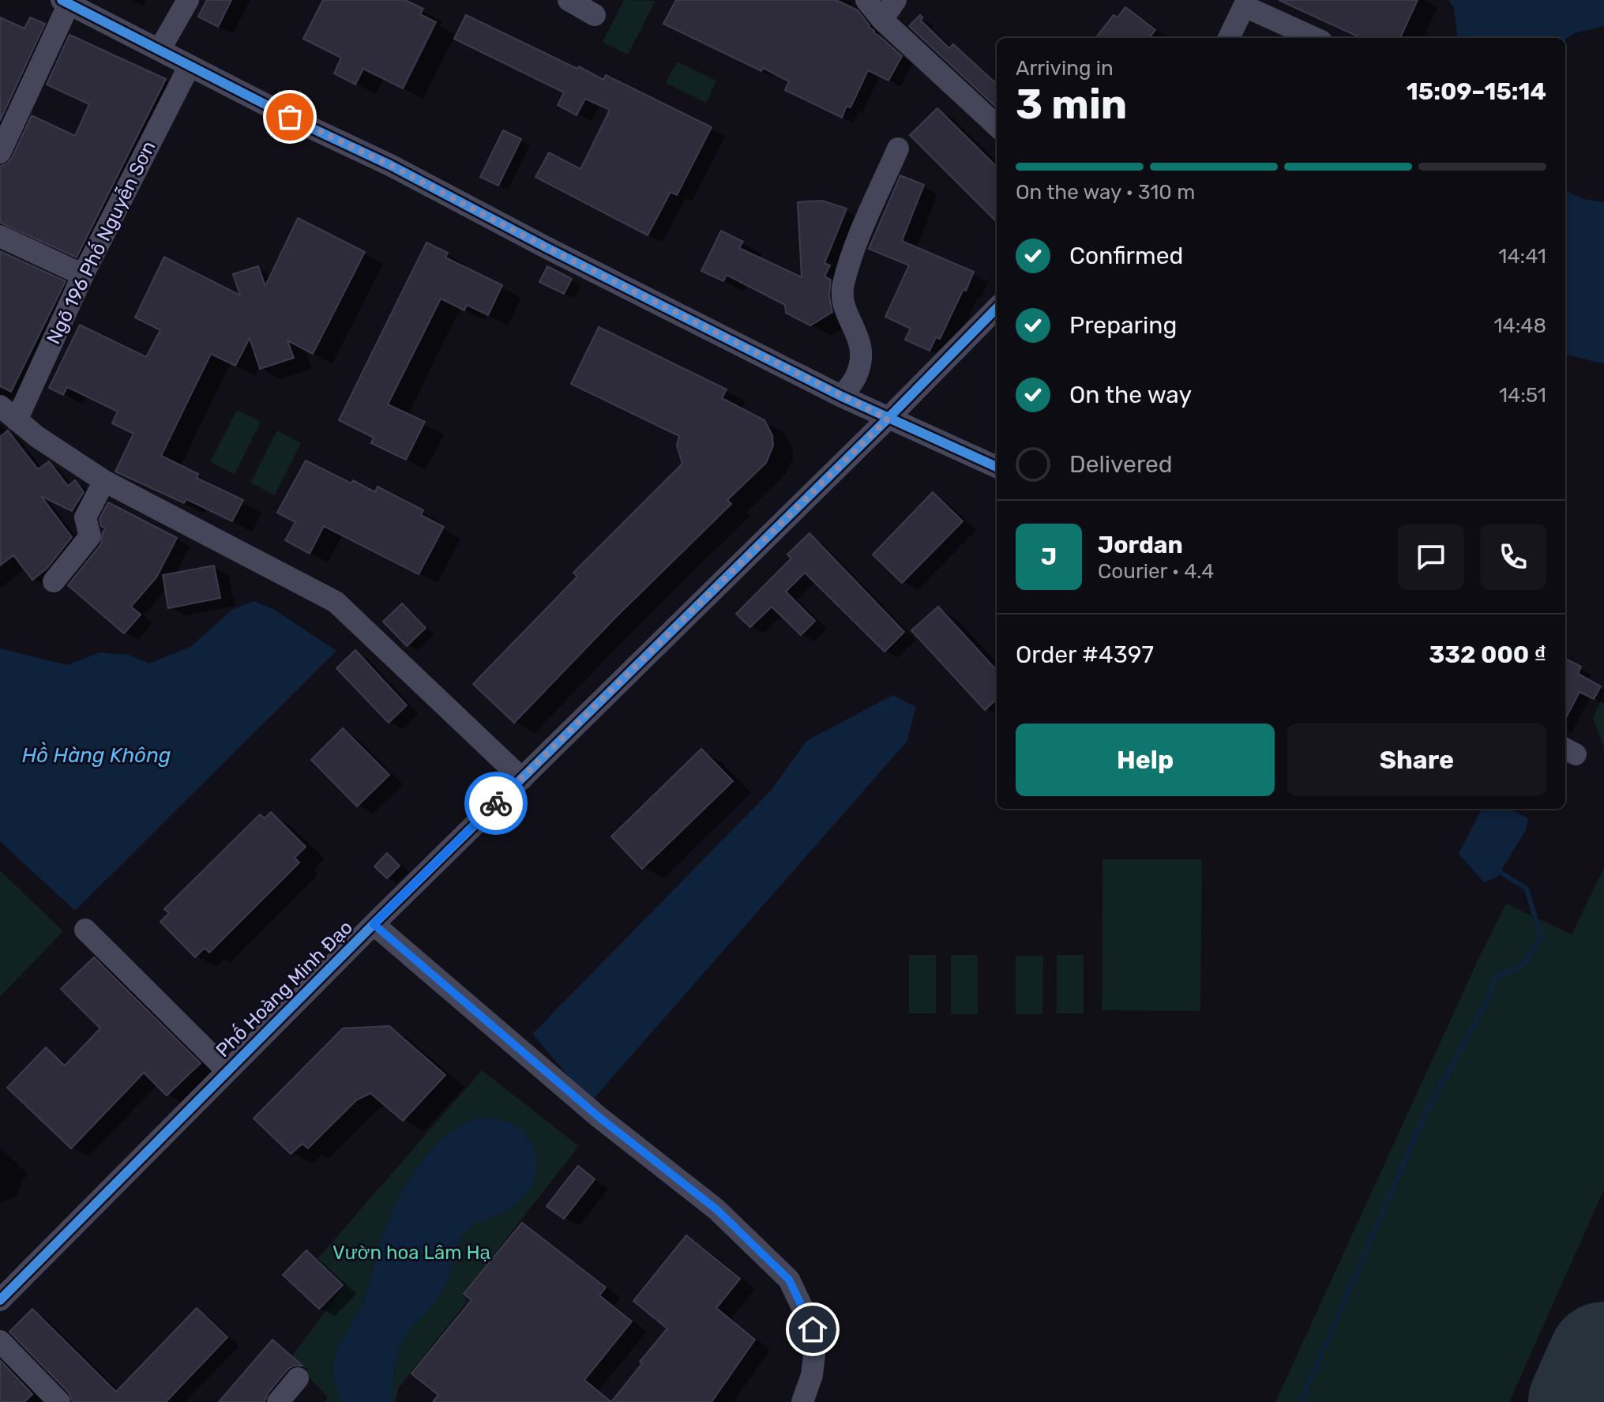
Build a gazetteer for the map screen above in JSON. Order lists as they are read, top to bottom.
{
  "streets": {
    "street": ["Ngõ 196 Phố Nguyễn Sơn", "Phố Hoàng Minh Đạo"]
  },
  "water": ["Hồ Hàng Không"],
  "parks": ["Vườn hoa Lâm Hạ"],
  "page": {
    "heading": ["3 min", "Arriving in", "15:09–15:14"],
    "panel": [
      "Jordan",
      "Courier · 4.4",
      "Order #4397",
      "332 000 ₫"
    ],
    "bar": "On the way · 310 m",
    "list": [
      ["Confirmed", "14:41"],
      ["Preparing", "14:48"],
      ["On the way", "14:51"],
      "Delivered"
    ],
    "round": "J",
    "buttons": ["Help", "Share"]
  }
}
